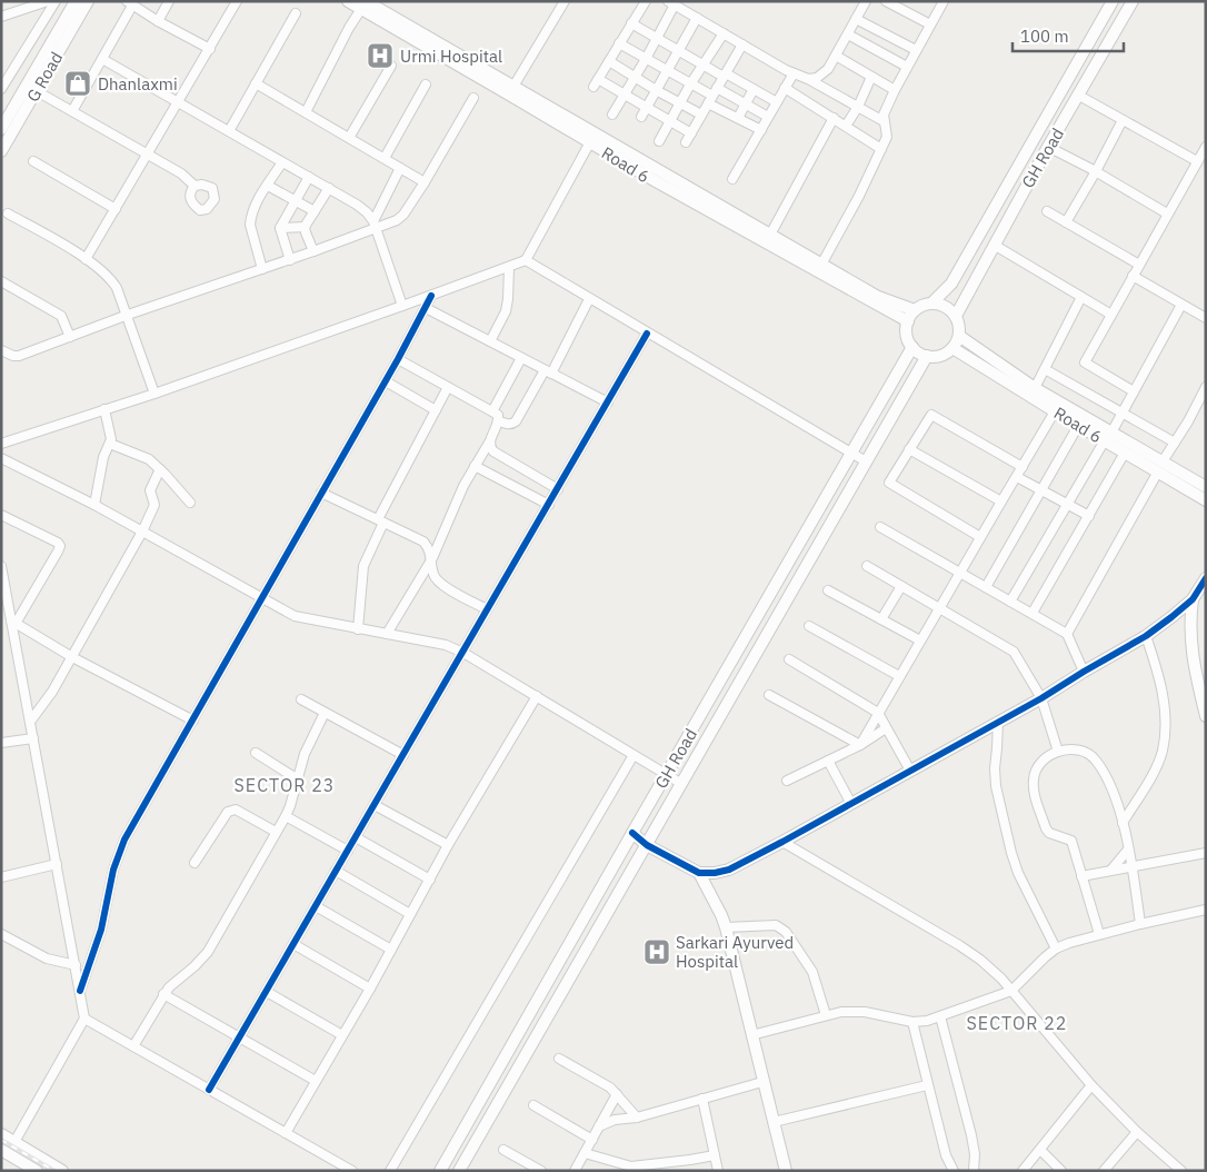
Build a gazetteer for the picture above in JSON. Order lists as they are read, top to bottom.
{
  "streets": {
    "street": ["G Road", "GH Road", "Road 6"]
  },
  "crossings": [
    ["GH Road", "Road 6"]
  ],
  "districts": ["SECTOR 23", "SECTOR 22"],
  "places": {
    "hospital": ["Urmi Hospital", "Sarkari Ayurved Hospital"],
    "shop": ["Dhanlaxmi"]
  },
  "scale_bar": "100 m"
}
